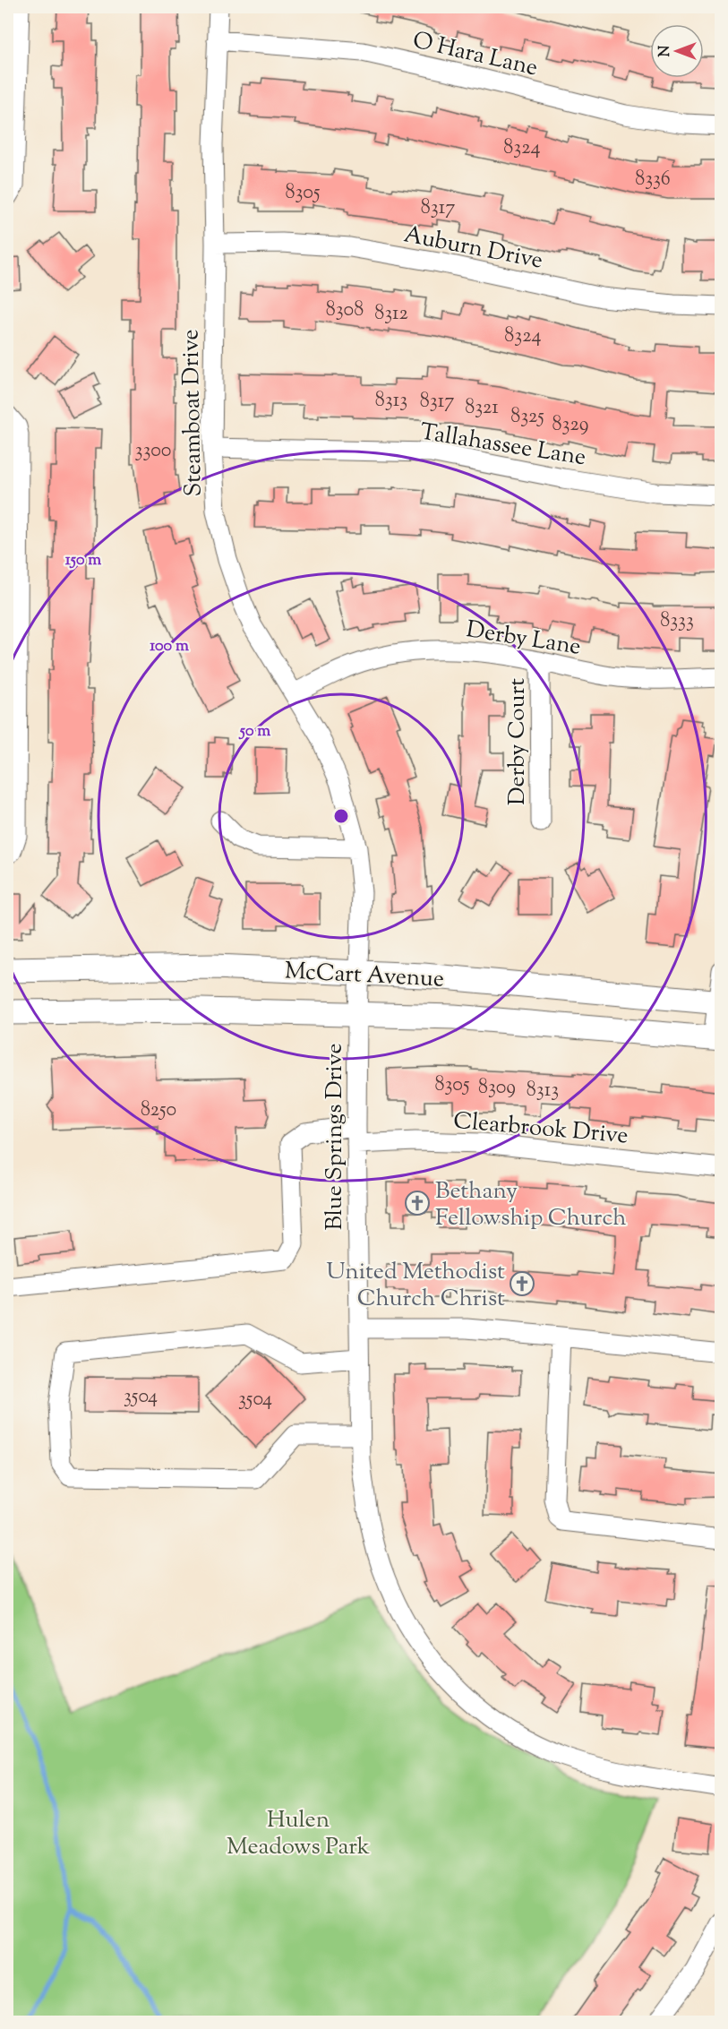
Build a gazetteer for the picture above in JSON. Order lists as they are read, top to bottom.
{
  "streets": {
    "main road": ["McCart Avenue"],
    "street": [
      "O Hara Lane",
      "Auburn Drive",
      "Steamboat Drive",
      "Tallahassee Lane",
      "Derby Lane",
      "Derby Court",
      "Clearbrook Drive",
      "Blue Springs Drive"
    ]
  },
  "crossings": [
    ["O Hara Lane", "Steamboat Drive"],
    ["Auburn Drive", "Steamboat Drive"],
    ["Steamboat Drive", "Tallahassee Lane"],
    ["Steamboat Drive", "Derby Lane"],
    ["Steamboat Drive", "McCart Avenue"],
    ["Steamboat Drive", "Blue Springs Drive"],
    ["Derby Lane", "Derby Court"],
    ["McCart Avenue", "Blue Springs Drive"],
    ["Clearbrook Drive", "Blue Springs Drive"]
  ],
  "parks": ["Hulen Meadows Park"],
  "places": {
    "church": ["Bethany Fellowship Church", "United Methodist Church Christ"]
  },
  "house_numbers": [
    "8324",
    "8336",
    "8305",
    "8317",
    "8308",
    "8312",
    "8324",
    "8313",
    "8317",
    "8321",
    "8325",
    "8329",
    "3300",
    "8333",
    "8305",
    "8309",
    "8313",
    "8250",
    "3504",
    "3504"
  ],
  "north": "left",
  "rings": ["150 m", "100 m", "50 m"]
}
